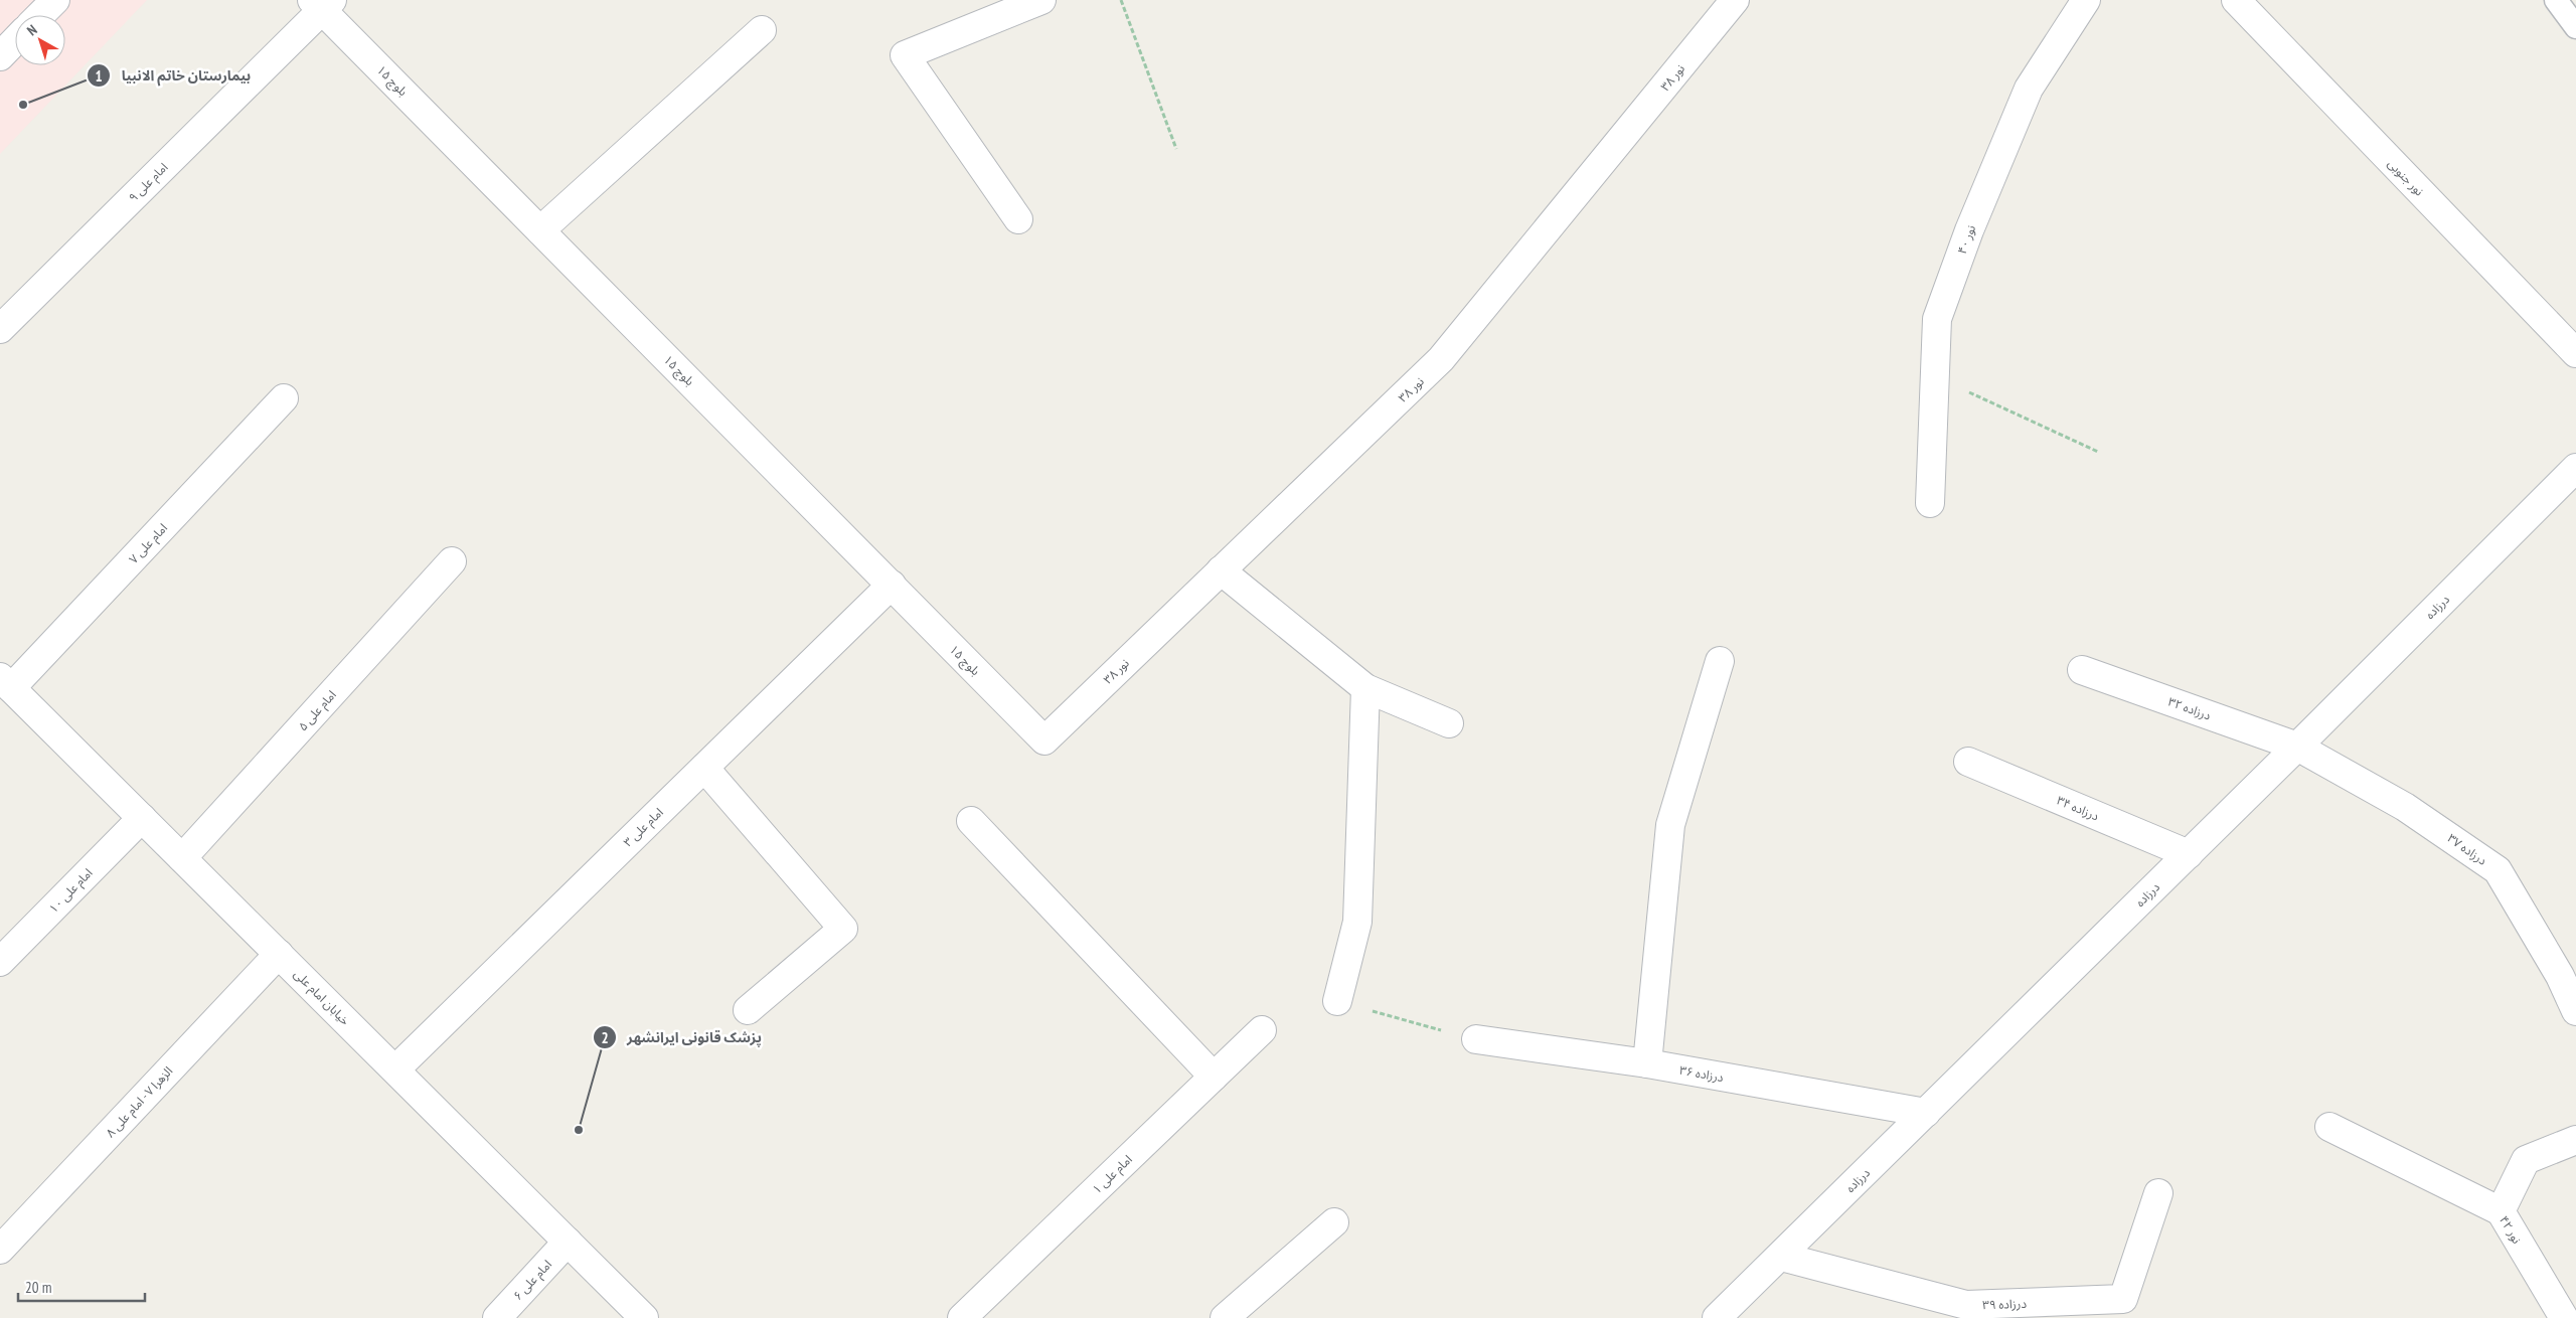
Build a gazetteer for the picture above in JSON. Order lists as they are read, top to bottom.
{
  "streets": {
    "street": [
      "نور ۳۸",
      "بلوچ ۱۵",
      "نور جنوبی",
      "امام علی ۹",
      "نور ۴۰",
      "امام علی ۷",
      "درزاده",
      "درزاده ۳۲",
      "امام علی ۵",
      "درزاده ۳۴",
      "امام علی ۳",
      "درزاده ۳۷",
      "امام علی ۱۰",
      "خیابان امام علی",
      "درزاده ۳۶",
      "الزهرا ۷ - امام علی ۸",
      "امام علی ۱",
      "نور ۴۲",
      "امام علی ۶",
      "درزاده ۳۹"
    ]
  },
  "crossings": [
    ["نور ۳۸", "بلوچ ۱۵"],
    ["بلوچ ۱۵", "امام علی ۹"],
    ["بلوچ ۱۵", "امام علی ۳"],
    ["امام علی ۷", "خیابان امام علی"],
    ["درزاده", "درزاده ۳۲"],
    ["درزاده", "درزاده ۳۴"],
    ["درزاده", "درزاده ۳۷"],
    ["درزاده", "درزاده ۳۶"],
    ["درزاده", "درزاده ۳۹"],
    ["درزاده ۳۲", "درزاده ۳۷"],
    ["امام علی ۵", "خیابان امام علی"],
    ["امام علی ۳", "خیابان امام علی"],
    ["امام علی ۱۰", "خیابان امام علی"],
    ["خیابان امام علی", "الزهرا ۷ - امام علی ۸"],
    ["خیابان امام علی", "امام علی ۶"]
  ],
  "places": ["بیمارستان خاتم الانبیا", "پزشک قانونی ایرانشهر"],
  "scale_bar": "20 m",
  "north": "top left"
}
